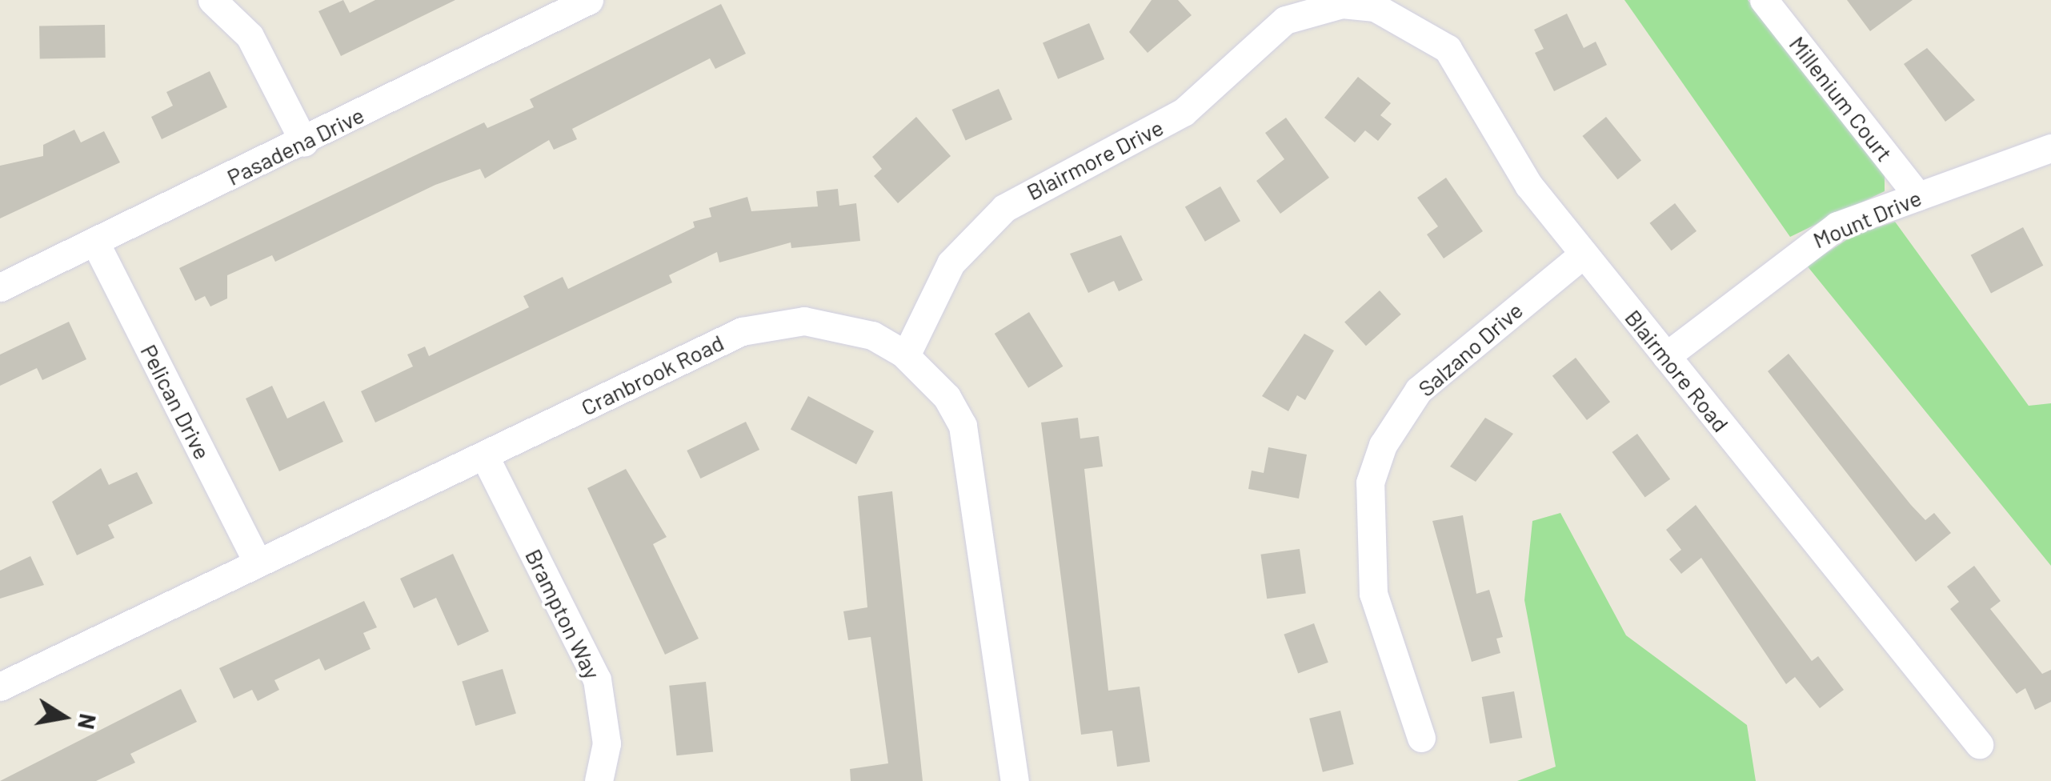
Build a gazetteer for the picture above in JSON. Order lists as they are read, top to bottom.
{
  "streets": {
    "street": [
      "Millenium Court",
      "Pasadena Drive",
      "Blairmore Drive",
      "Mount Drive",
      "Salzano Drive",
      "Blairmore Road",
      "Cranbrook Road",
      "Pelican Drive",
      "Brampton Way"
    ]
  },
  "crossings": [
    ["Millenium Court", "Mount Drive"],
    ["Pasadena Drive", "Pelican Drive"],
    ["Blairmore Drive", "Blairmore Road"],
    ["Blairmore Drive", "Cranbrook Road"],
    ["Mount Drive", "Blairmore Road"],
    ["Salzano Drive", "Blairmore Road"],
    ["Cranbrook Road", "Pelican Drive"],
    ["Cranbrook Road", "Brampton Way"]
  ],
  "north": "right"
}
